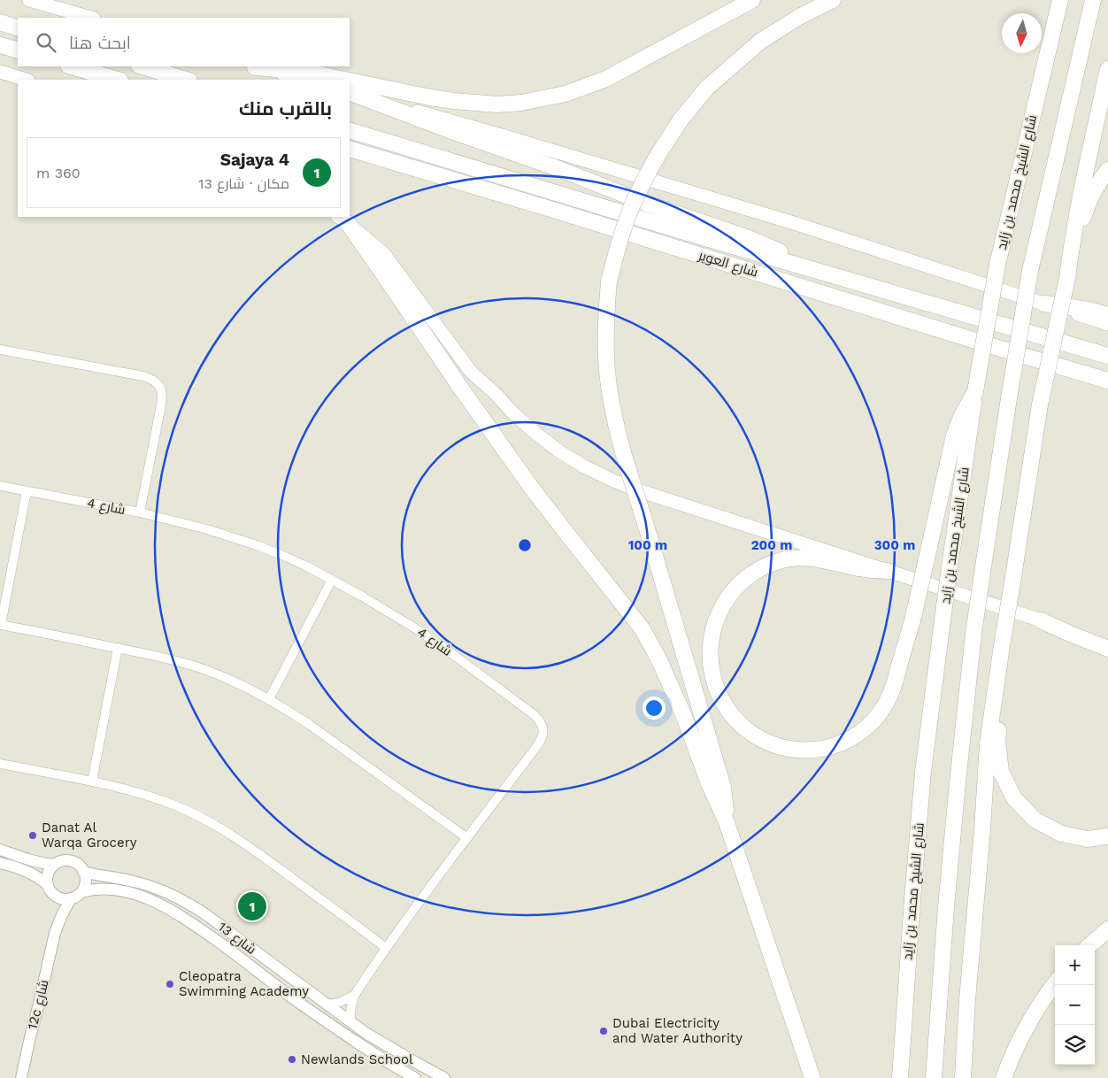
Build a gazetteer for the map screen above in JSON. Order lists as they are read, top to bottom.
{
  "streets": {
    "highway": ["شارع الشيخ محمد بن زايد", "شارع العوير"],
    "street": ["شارع 4", "شارع 13", "12c شارع"]
  },
  "crossings": [
    ["شارع 4", "شارع 13"],
    ["شارع 13", "12c شارع"]
  ],
  "places": [
    "Danat Al Warqa Grocery",
    "Cleopatra Swimming Academy",
    "Dubai Electricity and Water Authority",
    "Newlands School"
  ],
  "north": "bottom",
  "page": {
    "search": "ابحث هنا",
    "heading": "بالقرب منك",
    "list": [
      {
        "mark": "1",
        "name": "Sajaya 4",
        "note": "مكان · شارع 13",
        "value": "360 m"
      }
    ],
    "pins": "1",
    "map_buttons": ["+", "−"]
  },
  "rings": ["100 m", "200 m", "300 m"]
}
